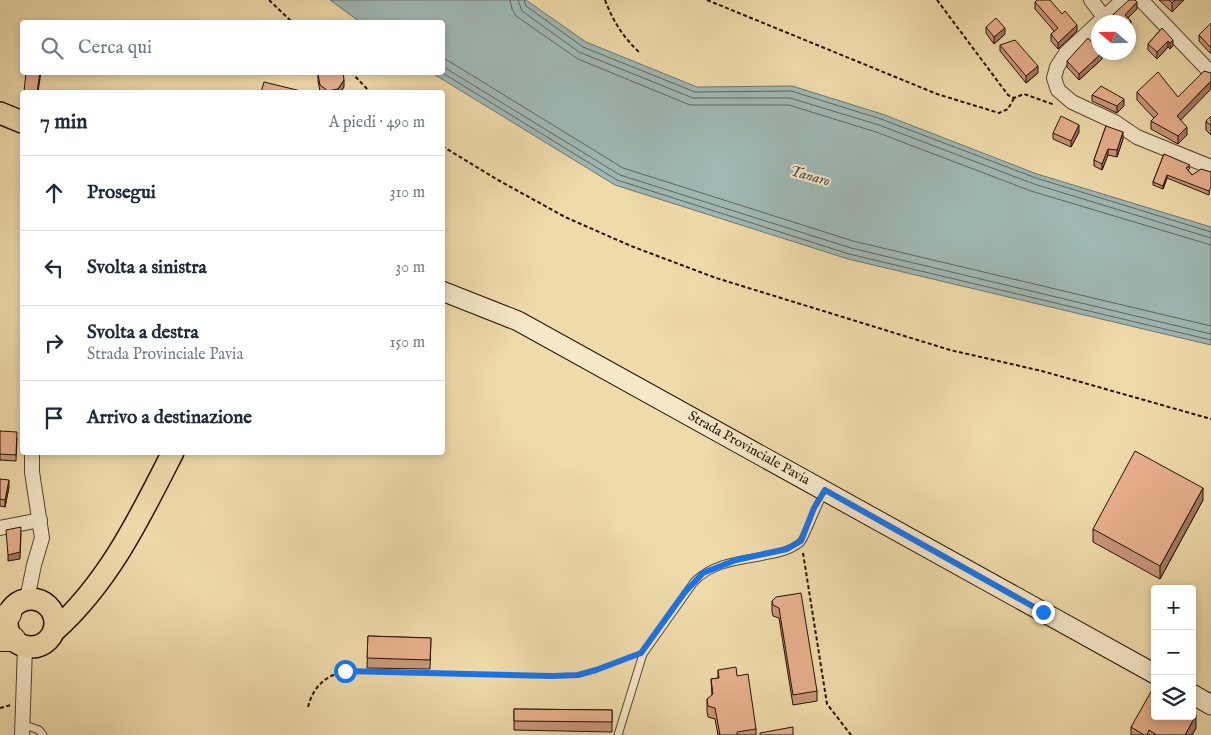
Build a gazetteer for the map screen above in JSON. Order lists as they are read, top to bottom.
{
  "streets": {
    "main road": ["Strada Provinciale Pavia"]
  },
  "water": ["Tanaro"],
  "north": "left",
  "page": {
    "search": "Cerca qui",
    "heading": ["7 min", "A piedi · 490 m"],
    "list": [
      ["Prosegui", "310 m"],
      ["Svolta a sinistra", "30 m"],
      ["Svolta a destra", "Strada Provinciale Pavia", "150 m"],
      "Arrivo a destinazione"
    ],
    "map_buttons": ["+", "−"]
  }
}
